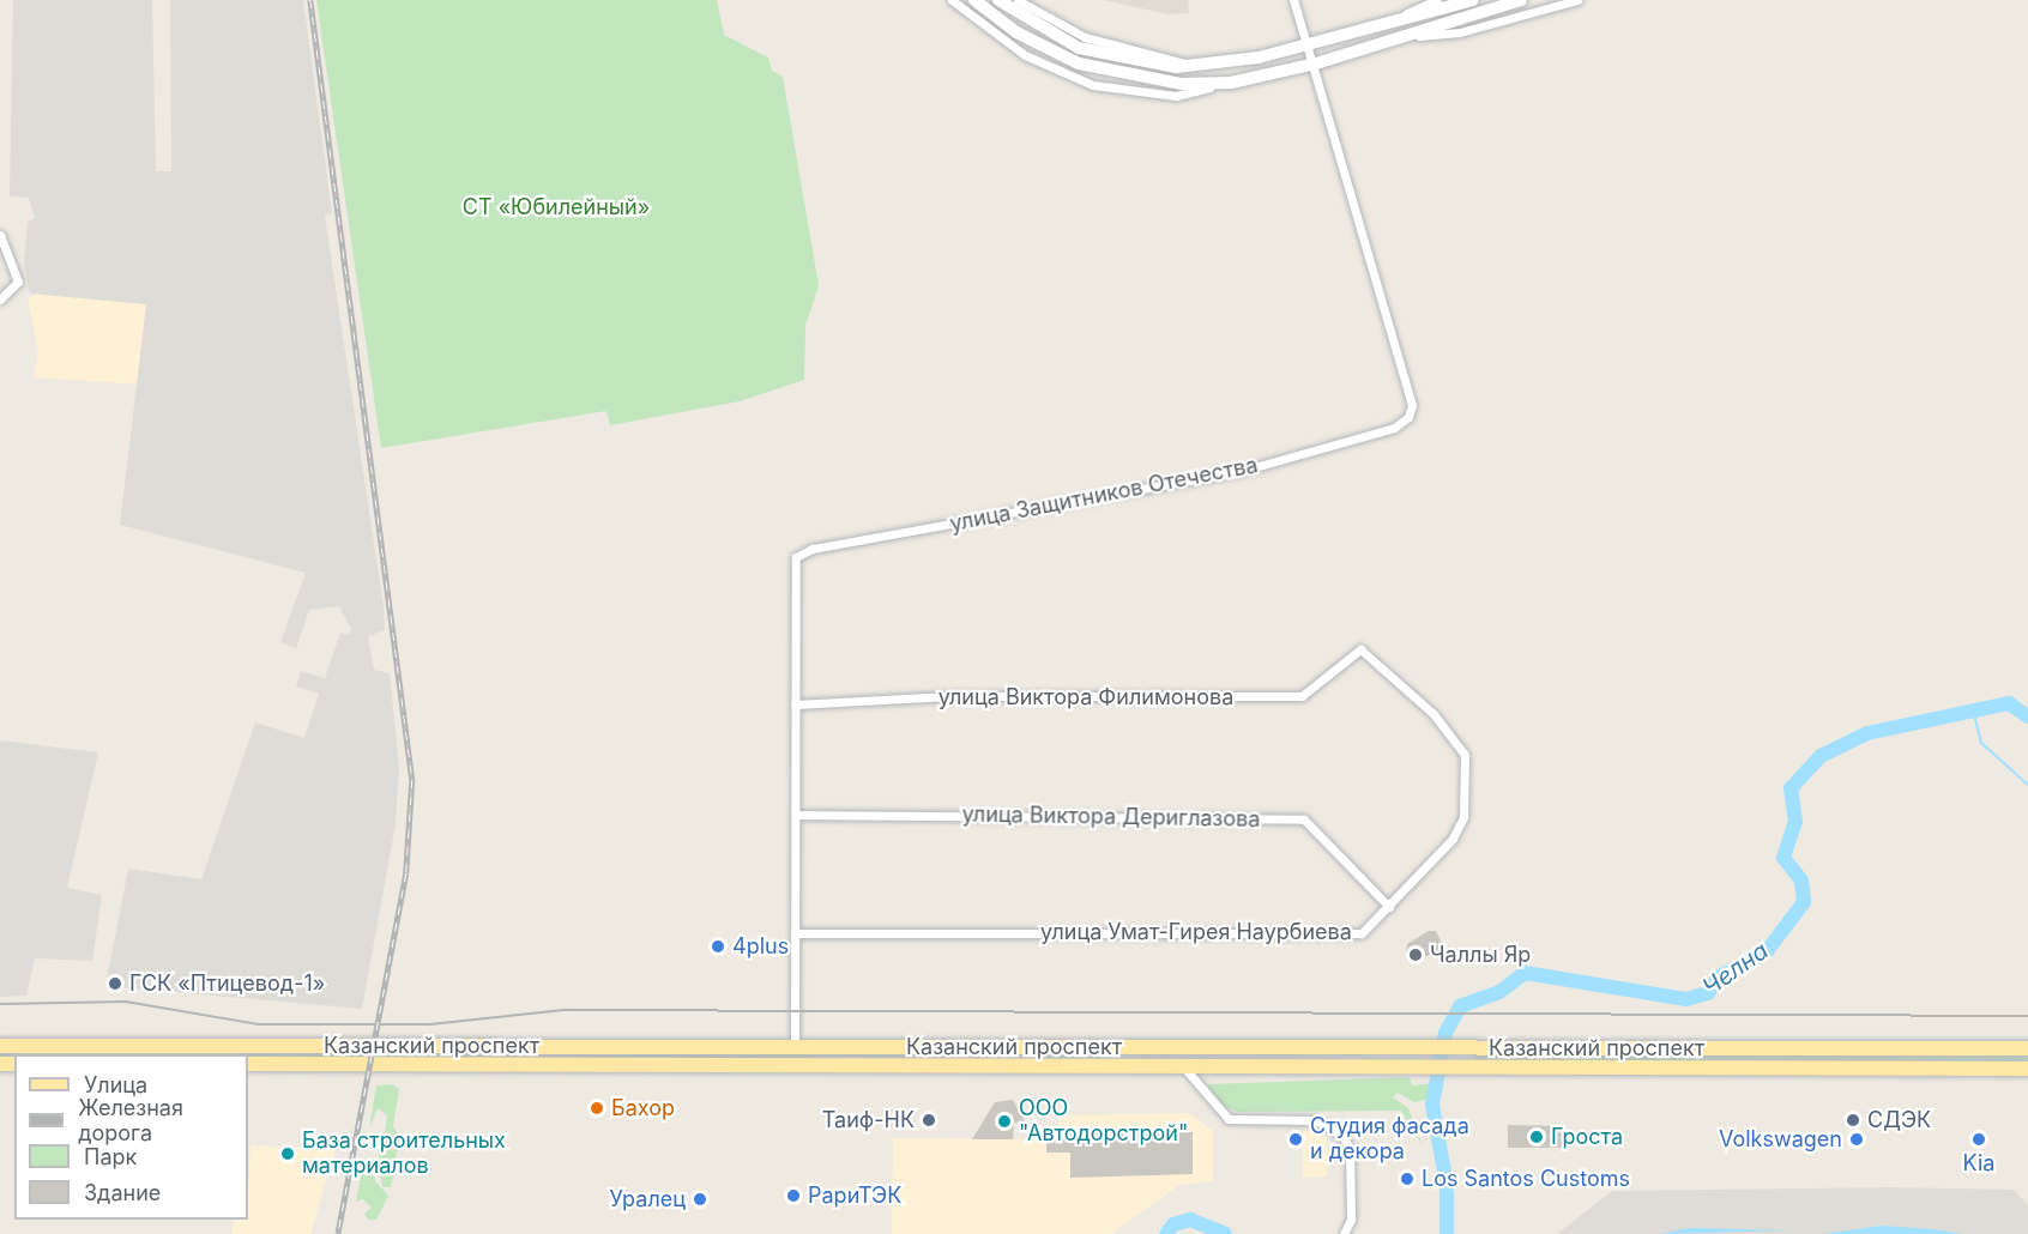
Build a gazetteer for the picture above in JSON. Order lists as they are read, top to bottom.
{
  "streets": {
    "main road": ["Казанский проспект"],
    "street": [
      "улица Защитников Отечества",
      "улица Виктора Филимонова",
      "улица Виктора Дериглазова",
      "улица Умат-Гирея Наурбиева"
    ]
  },
  "crossings": [
    ["улица Защитников Отечества", "улица Виктора Филимонова"],
    ["улица Виктора Филимонова", "улица Умат-Гирея Наурбиева"],
    ["улица Виктора Дериглазова", "улица Умат-Гирея Наурбиева"]
  ],
  "water": ["Челна"],
  "parks": ["СТ «Юбилейный»"],
  "places": [
    "4plus",
    "Чаллы Яр",
    "ГСК «Птицевод-1»",
    "Бахор",
    "Таиф-НК",
    "СДЭК",
    "ООО \"Автодорстрой\"",
    "Гроста",
    "Студия фасада и декора",
    "Volkswagen",
    "Kia",
    "База строительных материалов",
    "Los Santos Customs",
    "РариТЭК",
    "Уралец"
  ],
  "legend": [
    "Улица",
    "Железная дорога",
    "Парк",
    "Здание"
  ]
}
